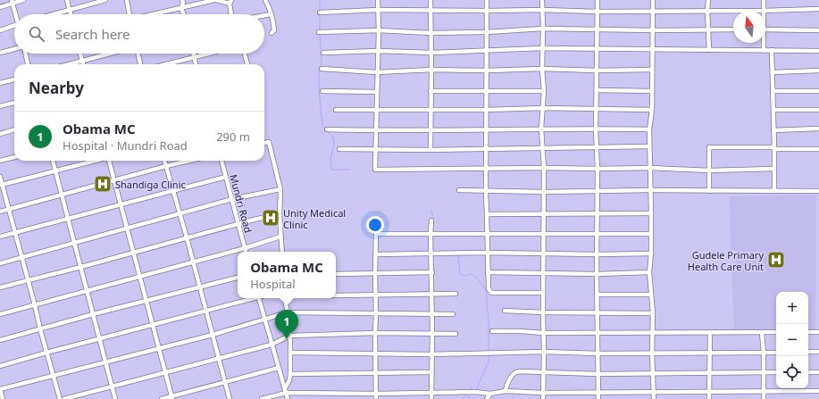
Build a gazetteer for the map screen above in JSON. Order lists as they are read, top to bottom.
{
  "streets": {
    "street": ["Mundri Road"]
  },
  "places": {
    "hospital": ["Shandiga Clinic", "Unity Medical Clinic", "Gudele Primary Health Care Unit"]
  },
  "north": "top",
  "page": {
    "search": "Search here",
    "heading": "Nearby",
    "list": [
      {
        "mark": "1",
        "name": "Obama MC",
        "note": "Hospital · Mundri Road",
        "value": "290 m"
      }
    ],
    "popup": ["Obama MC", "Hospital"],
    "map_buttons": ["+", "−"],
    "pins": "1"
  }
}
